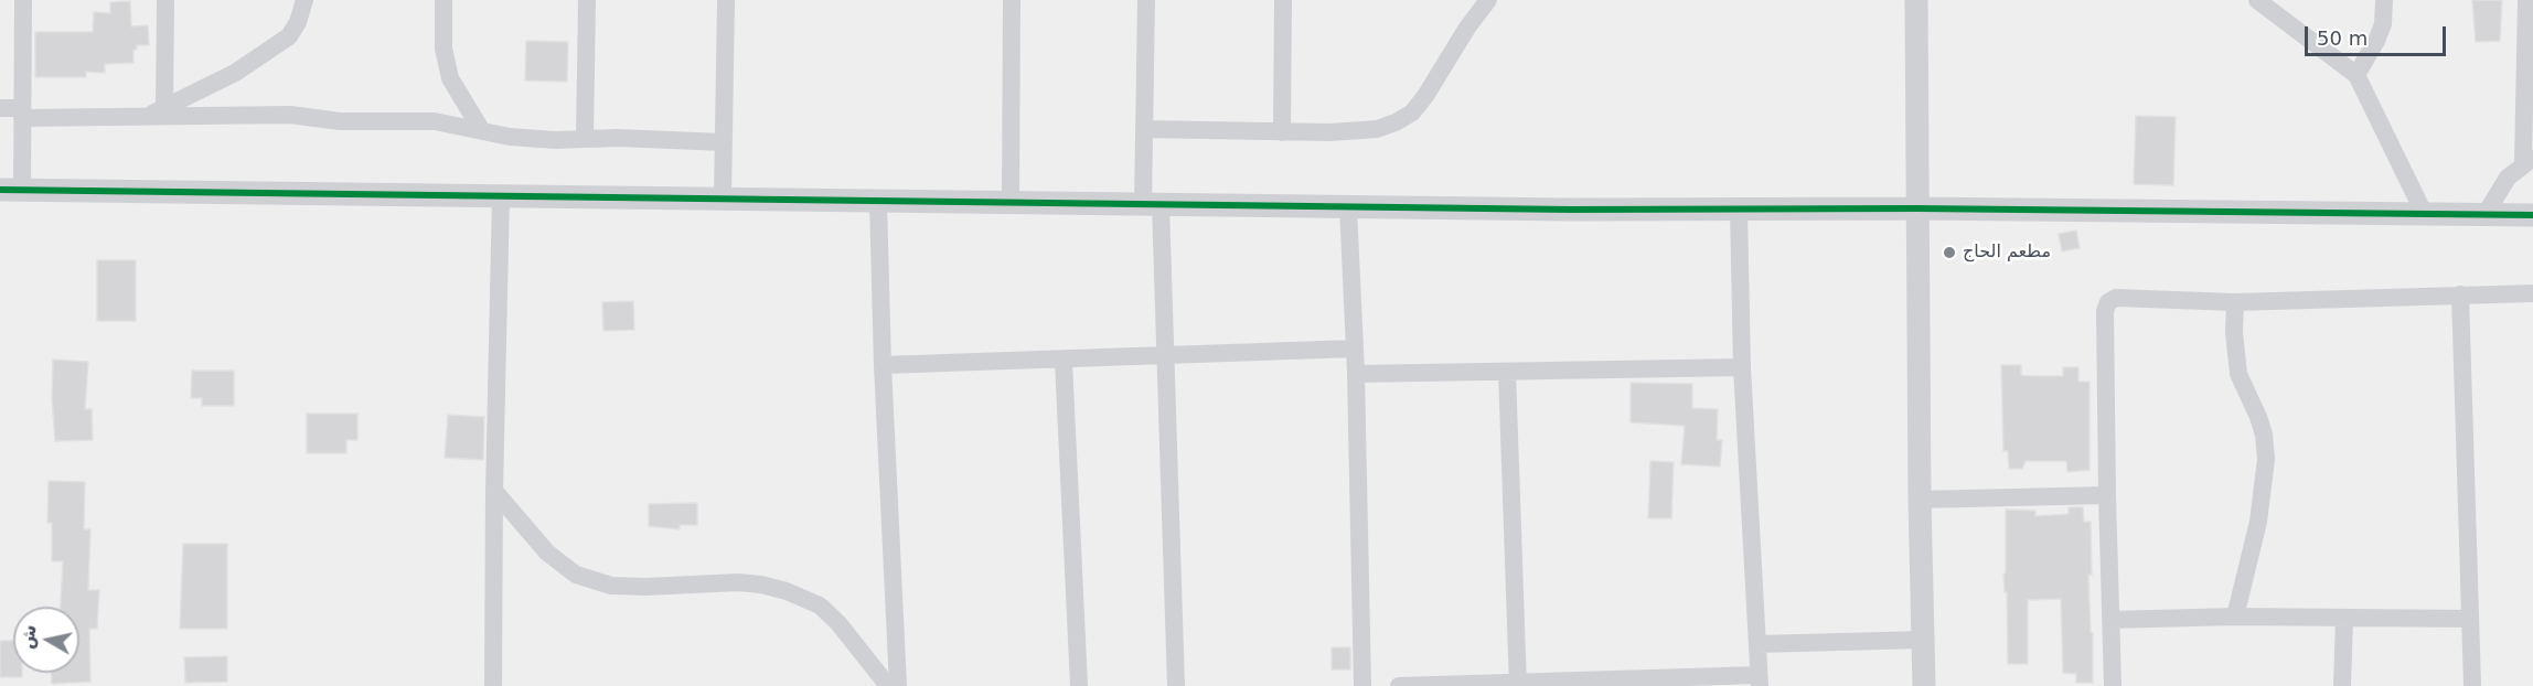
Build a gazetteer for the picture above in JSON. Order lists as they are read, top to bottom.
{
  "places": ["مطعم الحاج"],
  "scale_bar": "50 m",
  "north": "left"
}
